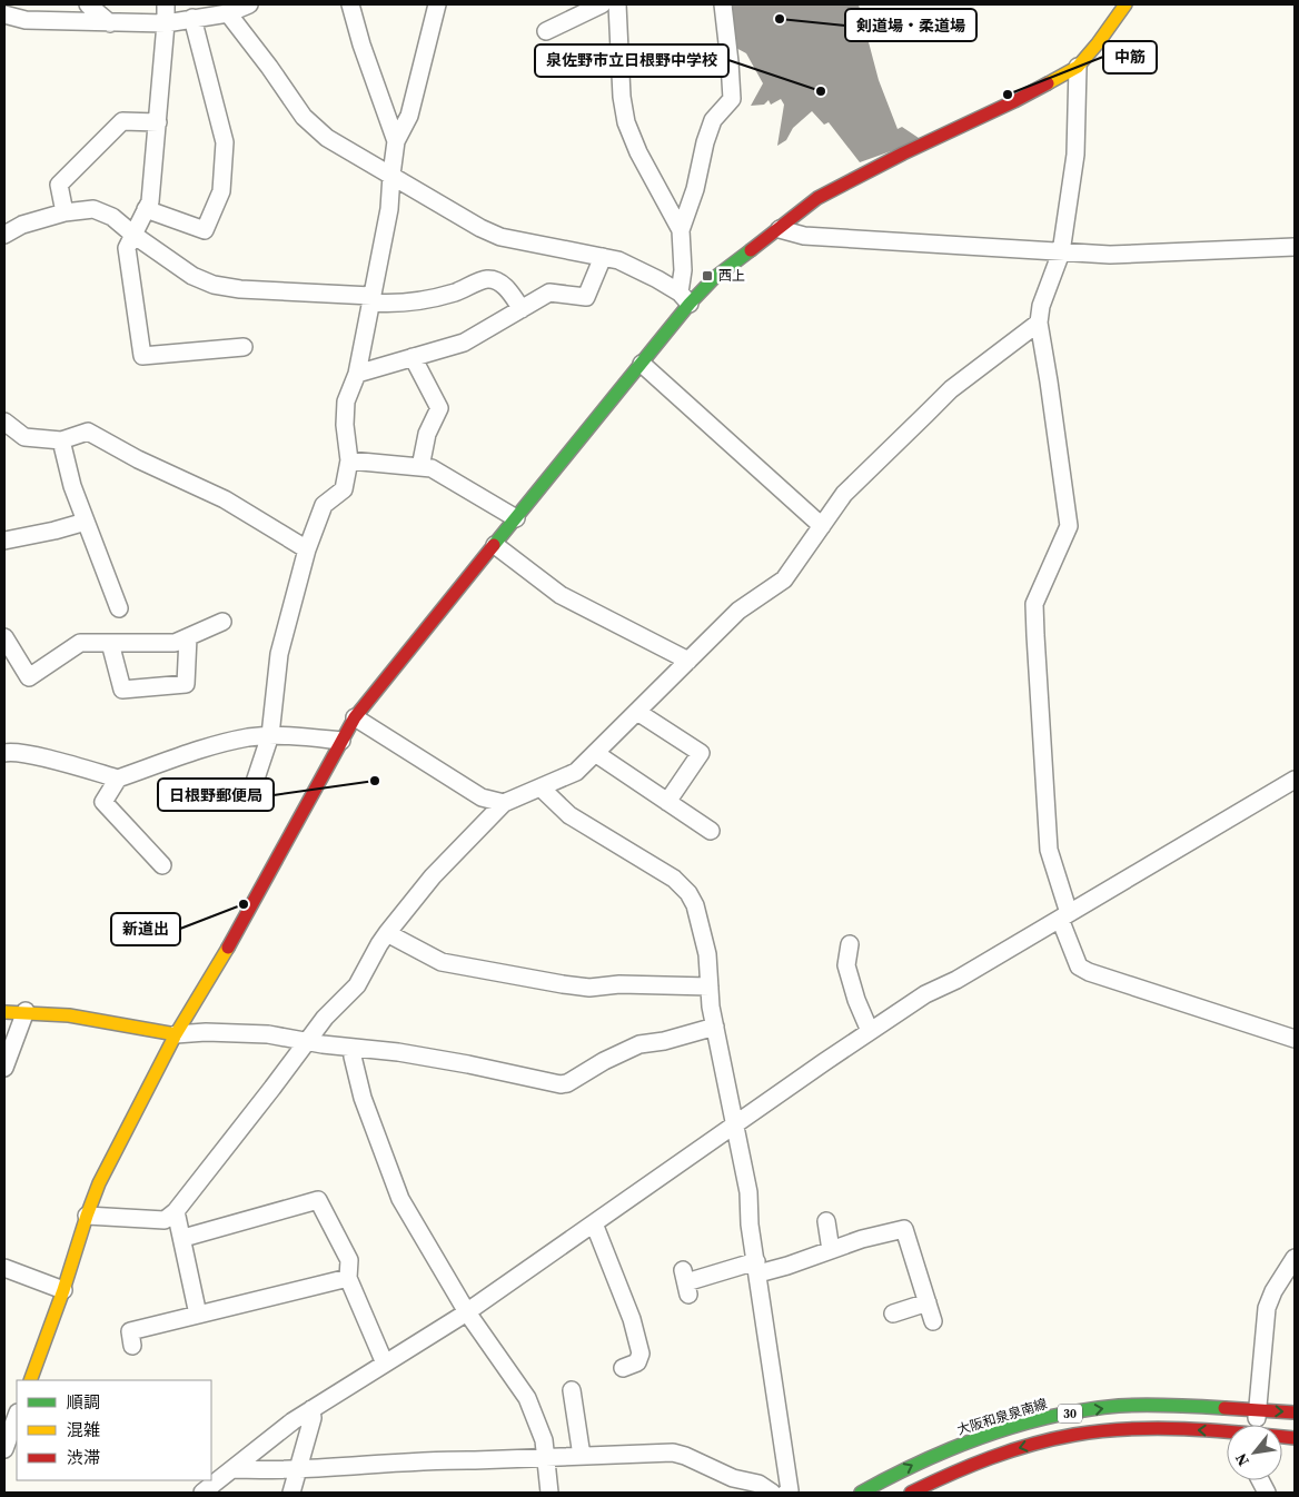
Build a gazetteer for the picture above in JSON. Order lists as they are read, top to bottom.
{
  "streets": {
    "street": ["30", "大阪和泉泉南線"]
  },
  "places": {
    "other": [
      "剣道場・柔道場",
      "泉佐野市立日根野中学校",
      "中筋",
      "日根野郵便局",
      "新道出"
    ],
    "transit": ["西上"]
  },
  "legend": ["順調", "混雑", "渋滞"],
  "north": "bottom left"
}
